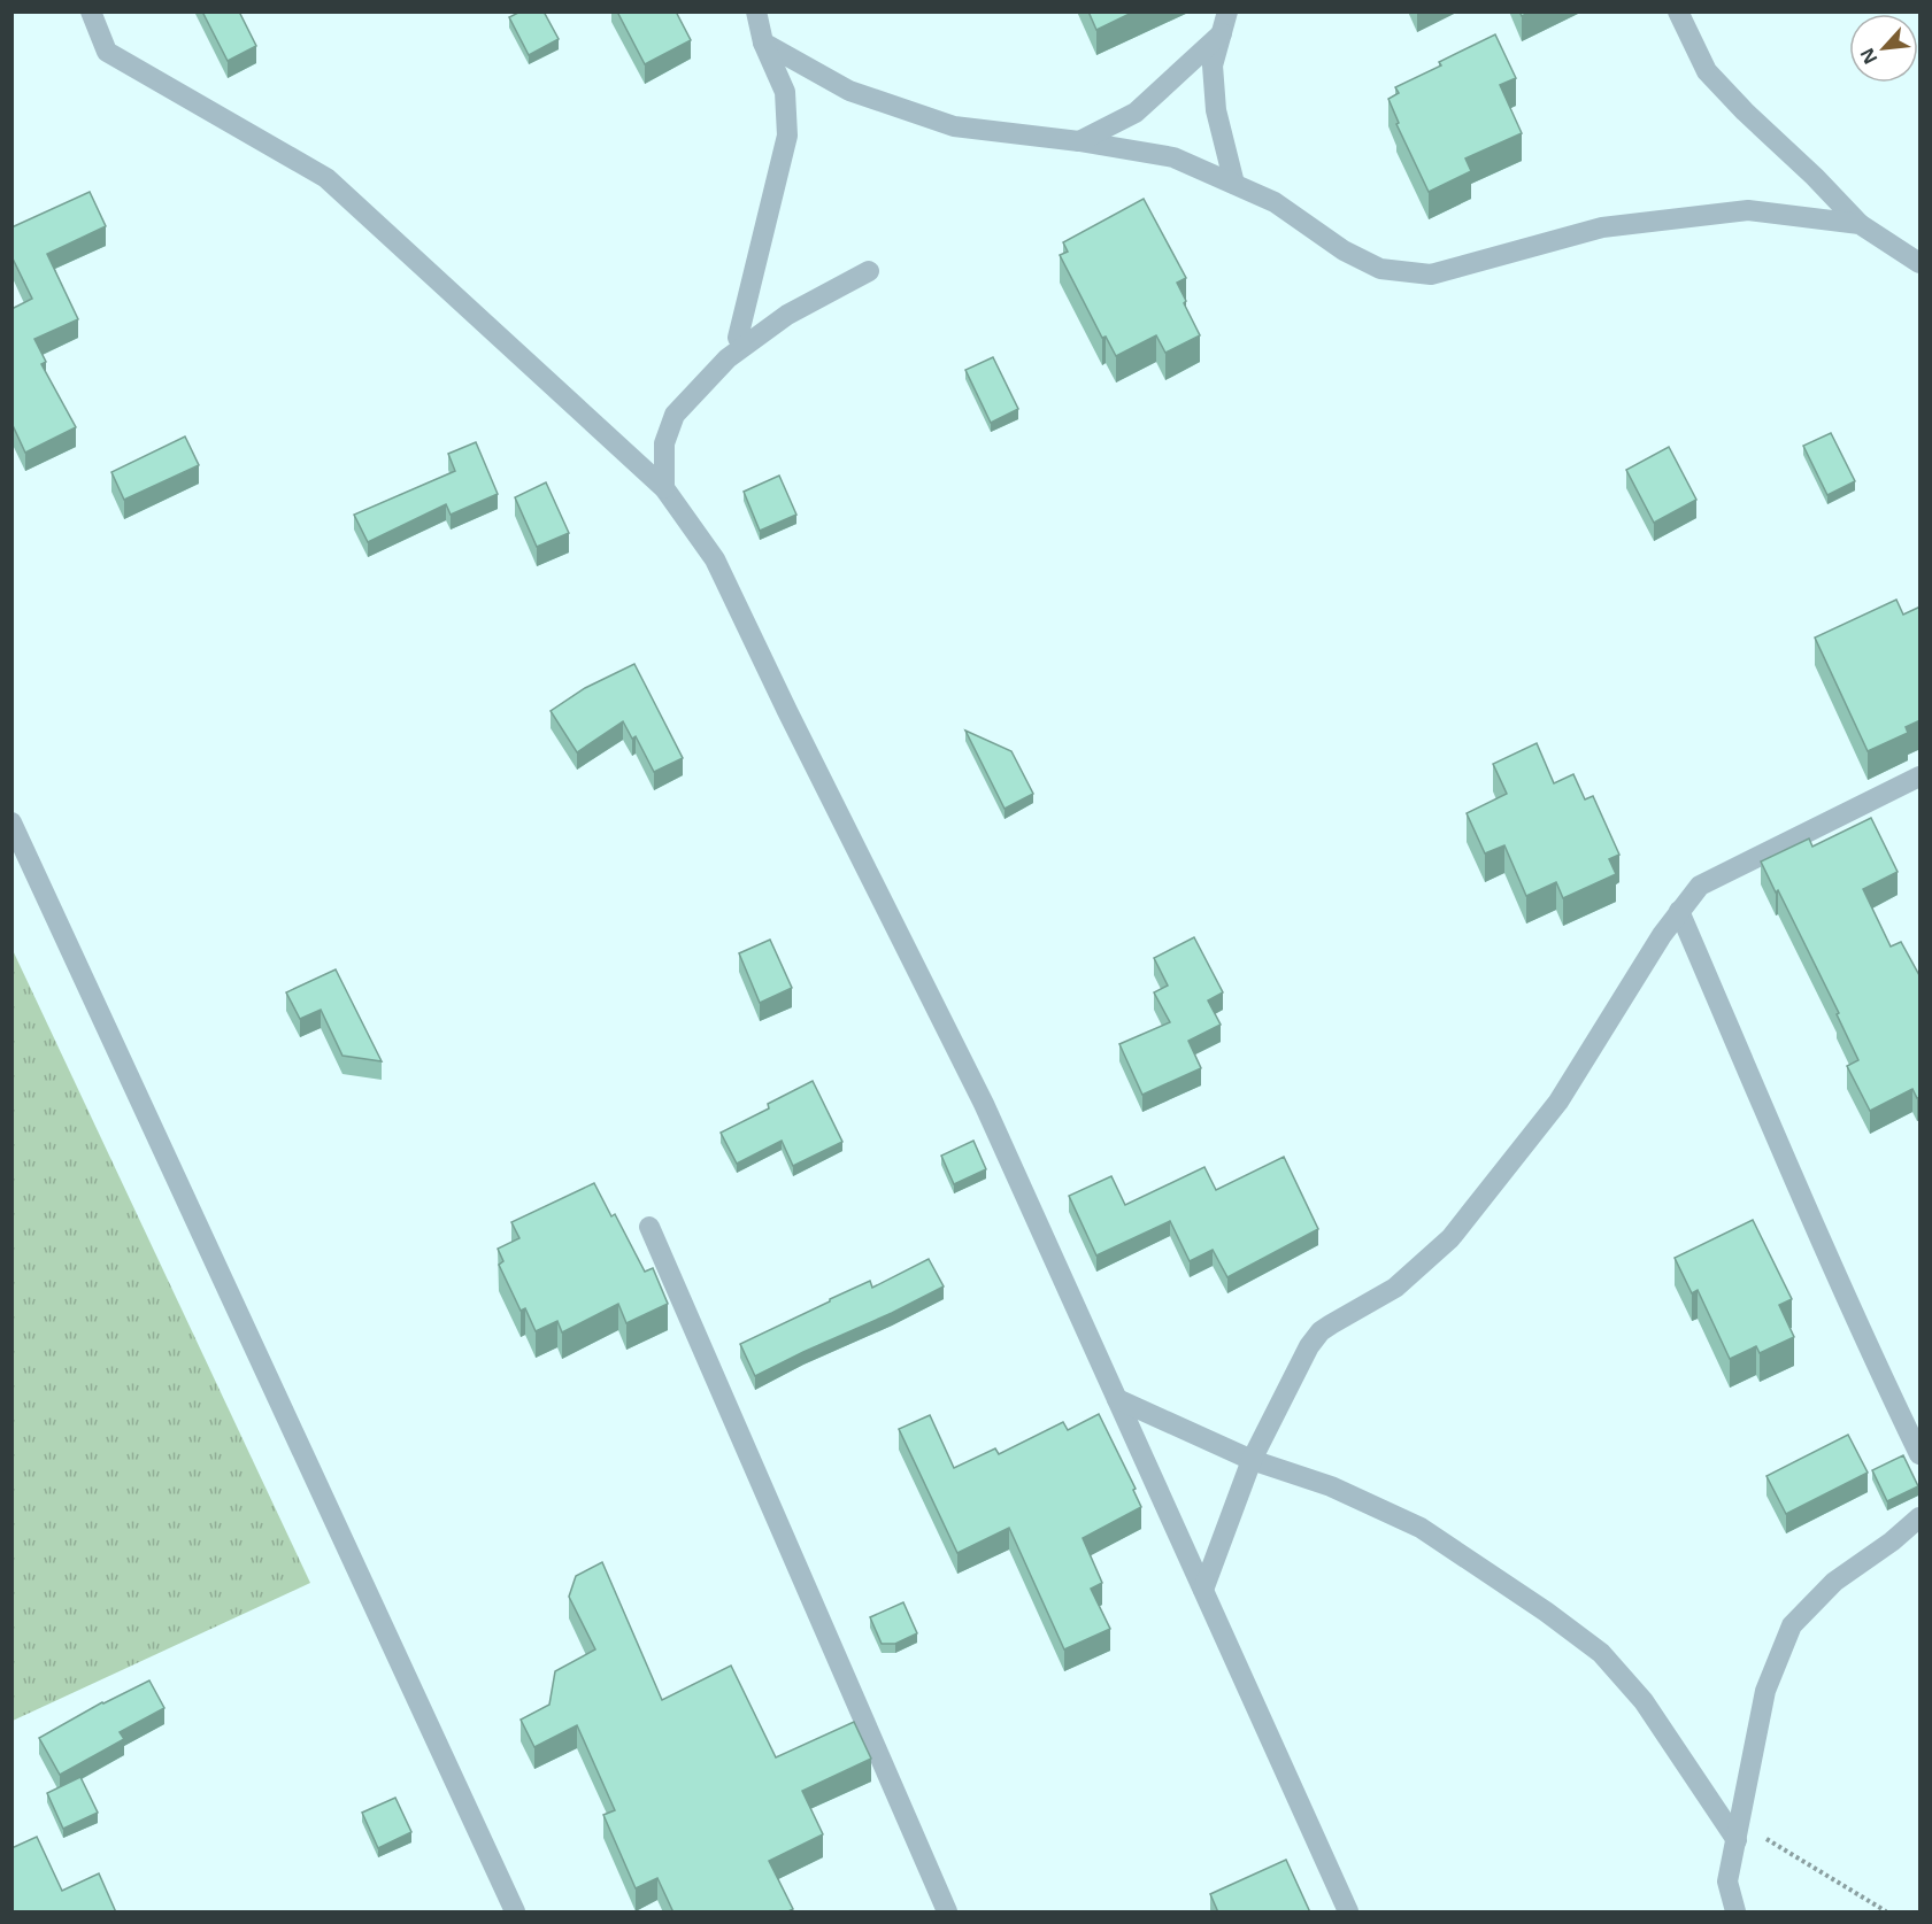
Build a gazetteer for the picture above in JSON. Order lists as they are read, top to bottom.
{
  "north": "bottom left"
}
